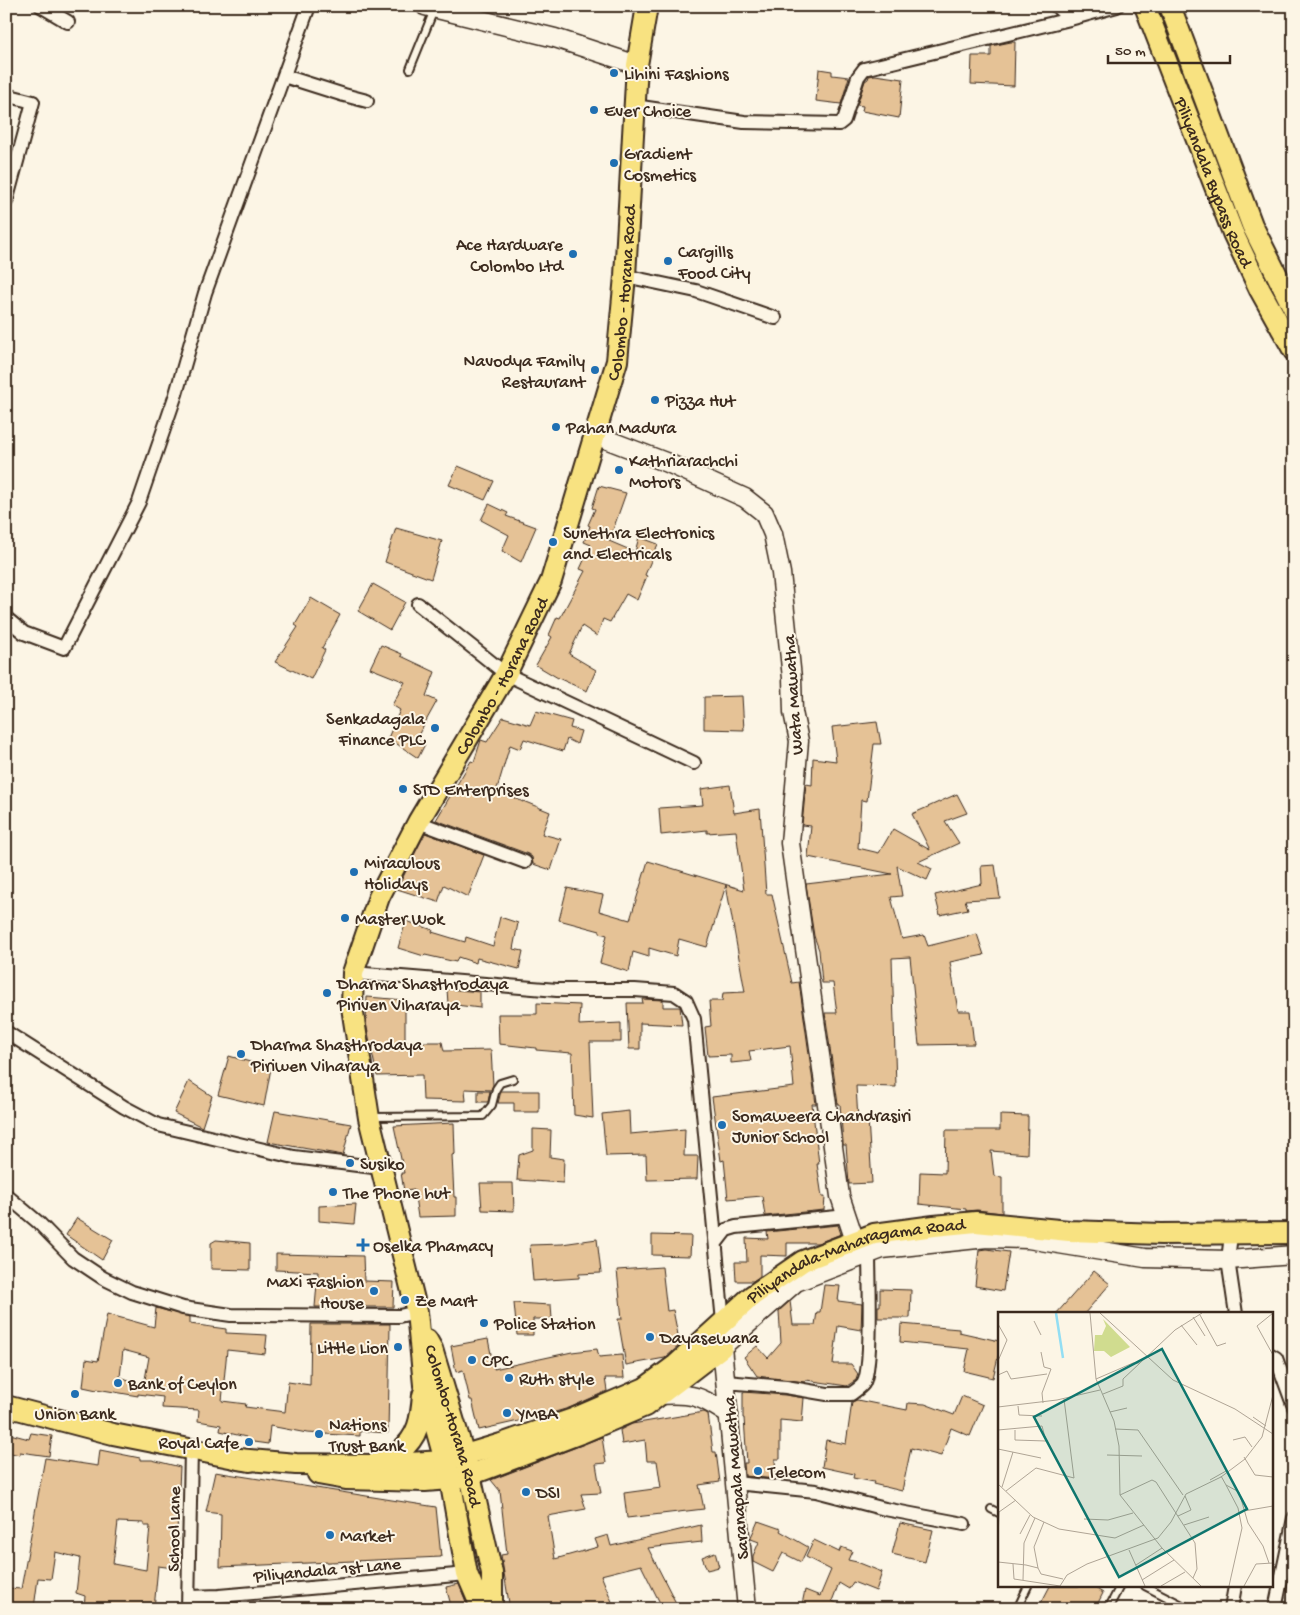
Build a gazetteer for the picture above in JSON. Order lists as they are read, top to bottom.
{
  "streets": {
    "main road": [
      "Piliyandala Bypass Road",
      "Colombo - Horana Road",
      "Piliyandala-Maharagama Road",
      "Colombo-Horana Road"
    ],
    "street": [
      "Wata Mawatha",
      "Saranapala Mawatha",
      "School Lane",
      "Piliyandala 1st Lane"
    ]
  },
  "crossings": [
    ["Colombo - Horana Road", "Wata Mawatha"],
    ["Colombo - Horana Road", "Colombo-Horana Road"],
    ["Wata Mawatha", "Piliyandala-Maharagama Road"],
    ["Piliyandala-Maharagama Road", "Colombo-Horana Road"],
    ["Piliyandala-Maharagama Road", "Saranapala Mawatha"],
    ["Colombo-Horana Road", "Piliyandala 1st Lane"],
    ["School Lane", "Piliyandala 1st Lane"]
  ],
  "places": {
    "other": [
      "Lihini Fashions",
      "Ever Choice",
      "Gradient Cosmetics",
      "Ace Hardware Colombo Ltd",
      "Cargills Food City",
      "Navodya Family Restaurant",
      "Pizza Hut",
      "Pahan Madura",
      "Kathriarachchi Motors",
      "Sunethra Electronics and Electricals",
      "Senkadagala Finance PLC",
      "STD Enterprises",
      "Miraculous Holidays",
      "Master Wok",
      "Dharma Shasthrodaya Piriven Viharaya",
      "Dharma Shasthrodaya Piriwen Viharaya",
      "Somaweera Chandrasiri Junior School",
      "Susiko",
      "The Phone hut",
      "Maxi Fashion House",
      "Ze Mart",
      "Police Station",
      "Dayasewana",
      "Little Lion",
      "CPC",
      "Ruth style",
      "Bank of Ceylon",
      "Union Bank",
      "YMBA",
      "Nations Trust Bank",
      "Royal Cafe",
      "Telecom",
      "DSI",
      "Market"
    ],
    "health": ["Oselka Phamacy"]
  },
  "scale_bar": "50 m"
}
